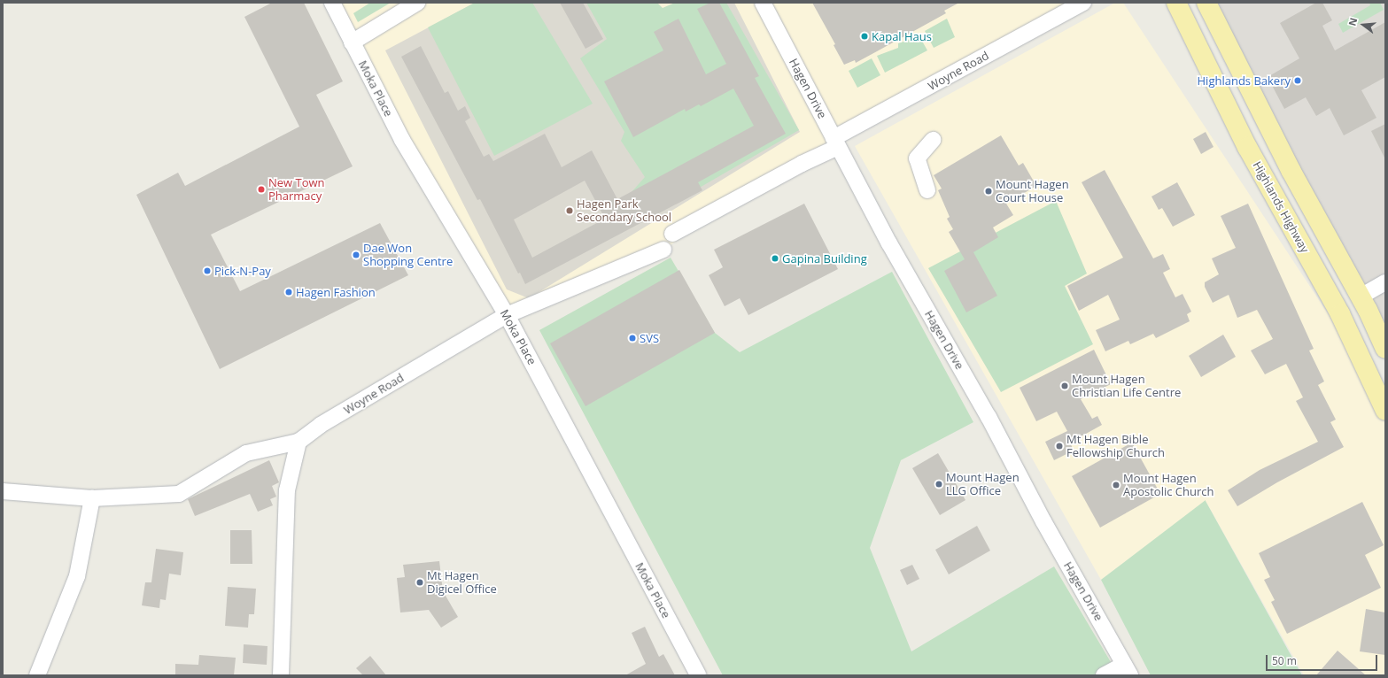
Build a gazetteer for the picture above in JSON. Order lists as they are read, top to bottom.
{
  "streets": {
    "main road": ["Highlands Highway"],
    "street": ["Woyne Road", "Moka Place", "Hagen Drive"]
  },
  "crossings": [
    ["Woyne Road", "Moka Place"],
    ["Woyne Road", "Hagen Drive"]
  ],
  "places": [
    "Kapal Haus",
    "Highlands Bakery",
    "New Town Pharmacy",
    "Mount Hagen Court House",
    "Hagen Park Secondary School",
    "Dae Won Shopping Centre",
    "Gapina Building",
    "Pick-N-Pay",
    "Hagen Fashion",
    "SVS",
    "Mount Hagen Christian Life Centre",
    "Mt Hagen Bible Fellowship Church",
    "Mount Hagen LLG Office",
    "Mount Hagen Apostolic Church",
    "Mt Hagen Digicel Office"
  ],
  "scale_bar": "50 m",
  "north": "left"
}
